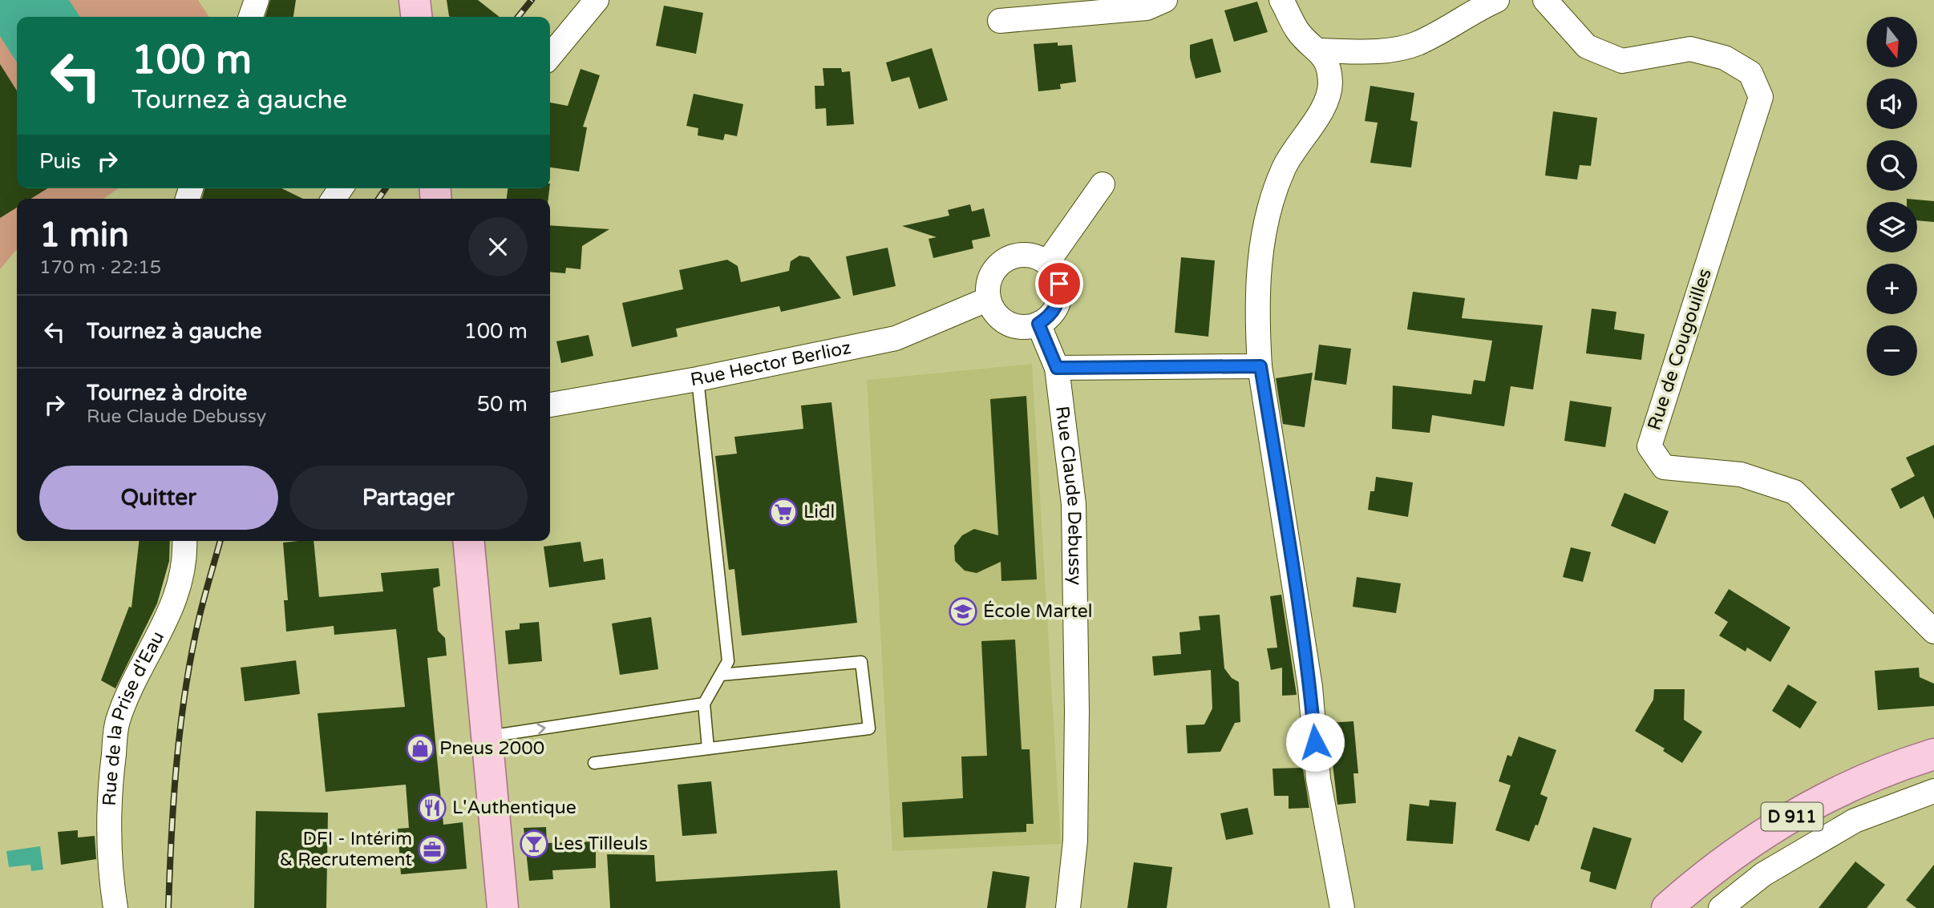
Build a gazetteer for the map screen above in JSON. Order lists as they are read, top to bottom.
{
  "streets": {
    "main road": ["D 911"],
    "street": [
      "Rue de Cougouilles",
      "Rue Hector Berlioz",
      "Rue Claude Debussy",
      "Rue de la Prise d'Eau"
    ]
  },
  "crossings": [
    ["Rue Hector Berlioz", "Rue Claude Debussy"]
  ],
  "places": {
    "supermarket": ["Lidl"],
    "school or university": ["École Martel"],
    "shop": ["Pneus 2000"],
    "restaurant": ["L'Authentique"],
    "bar": ["Les Tilleuls"],
    "office": ["DFI - Intérim & Recrutement"]
  },
  "north": "bottom",
  "page": {
    "map_buttons": ["+", "−"],
    "turn": ["100 m", "Tournez à gauche"],
    "then": "Puis",
    "heading": ["1 min", "170 m · 22:15"],
    "list": [
      {
        "name": "Tournez à gauche",
        "value": "100 m"
      },
      {
        "name": "Tournez à droite",
        "note": "Rue Claude Debussy",
        "value": "50 m"
      }
    ],
    "buttons": ["Quitter", "Partager"]
  }
}
